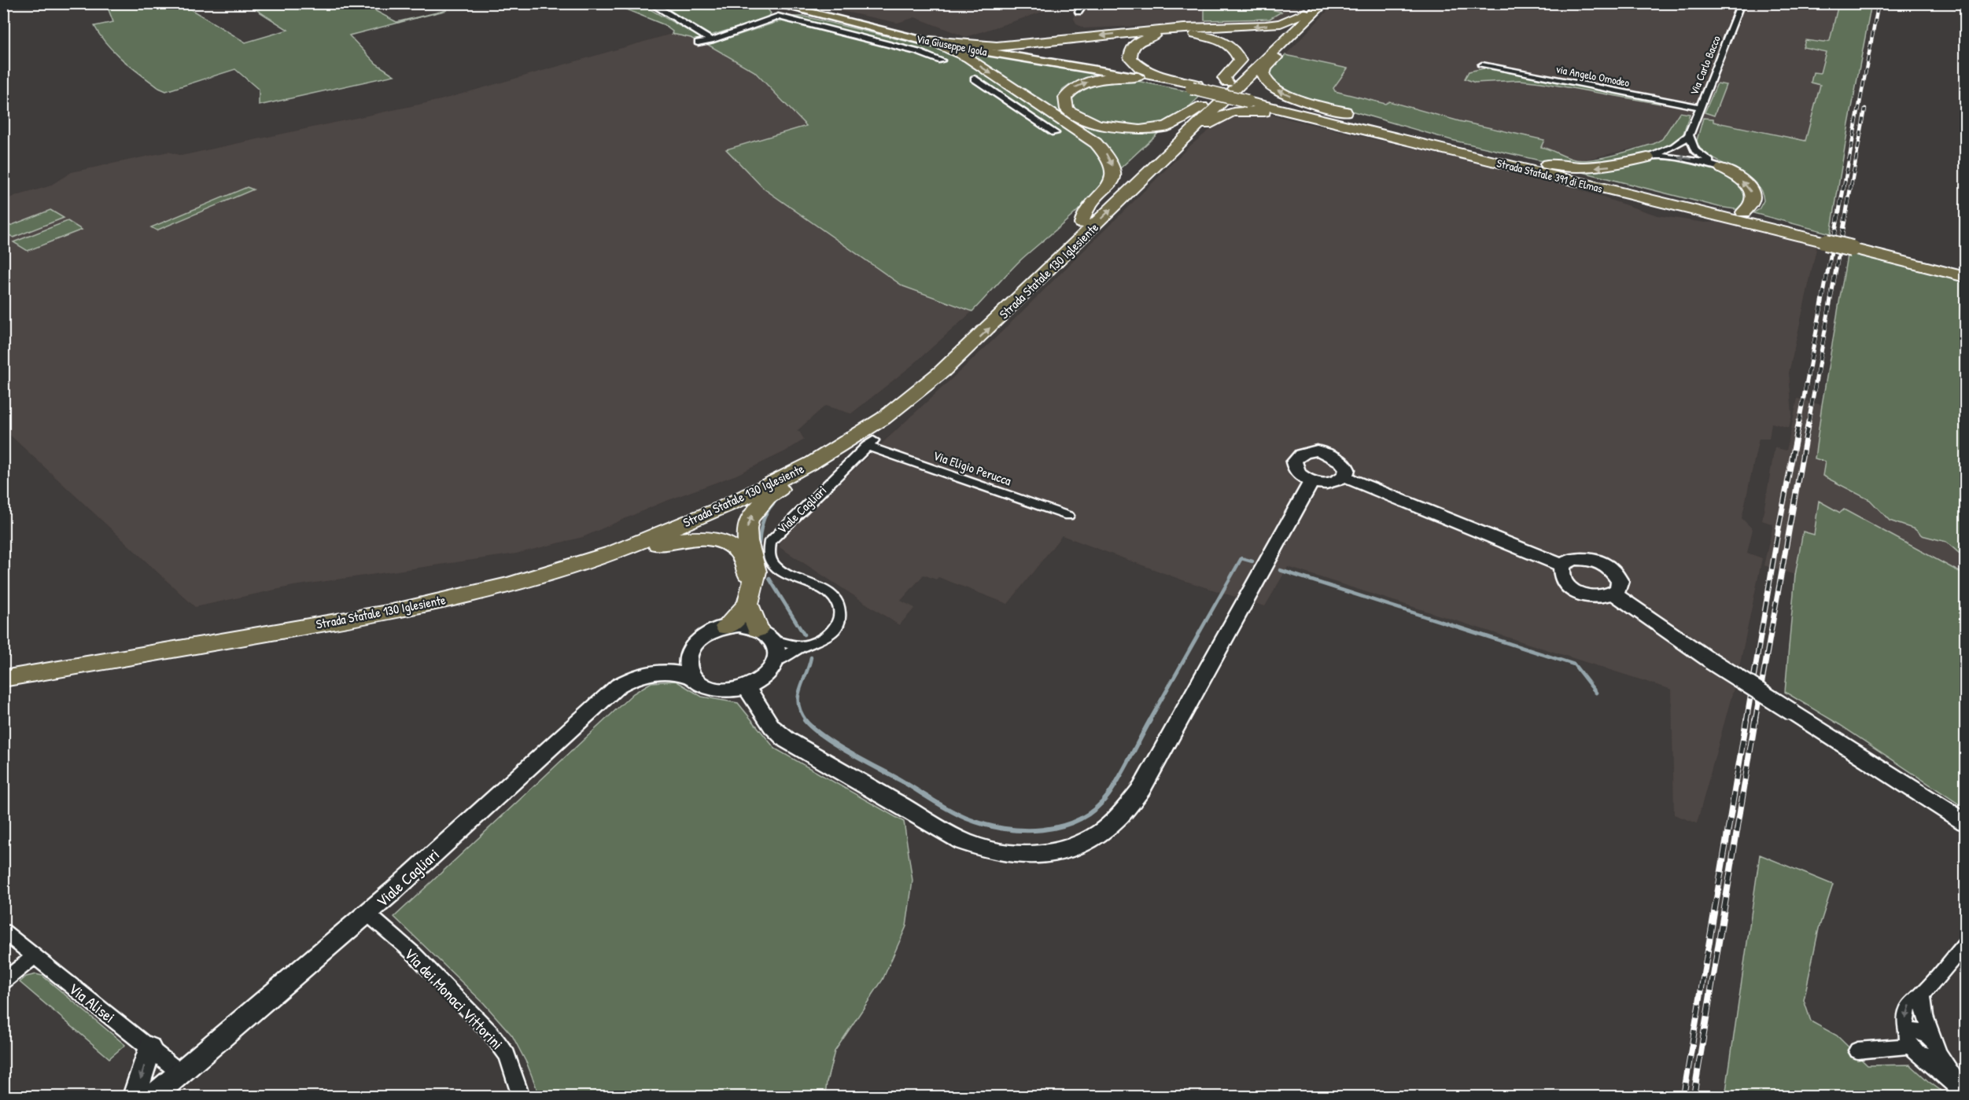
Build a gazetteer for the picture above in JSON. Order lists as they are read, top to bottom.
{
  "streets": {
    "highway": ["Strada Statale 391 di Elmas", "Strada Statale 130 Iglesiente"],
    "main road": ["Via Giuseppe Igola", "Viale Cagliari"],
    "street": [
      "Via Carlo Bacco",
      "via Angelo Omodeo",
      "Via Eligio Perucca",
      "Via dei Monaci Vittorini",
      "Via Alisei"
    ]
  },
  "crossings": [
    ["Via Giuseppe Igola", "Strada Statale 391 di Elmas"],
    ["Via Carlo Bacco", "via Angelo Omodeo"],
    ["Via Eligio Perucca", "Viale Cagliari"],
    ["Viale Cagliari", "Via dei Monaci Vittorini"],
    ["Viale Cagliari", "Via Alisei"]
  ]
}
